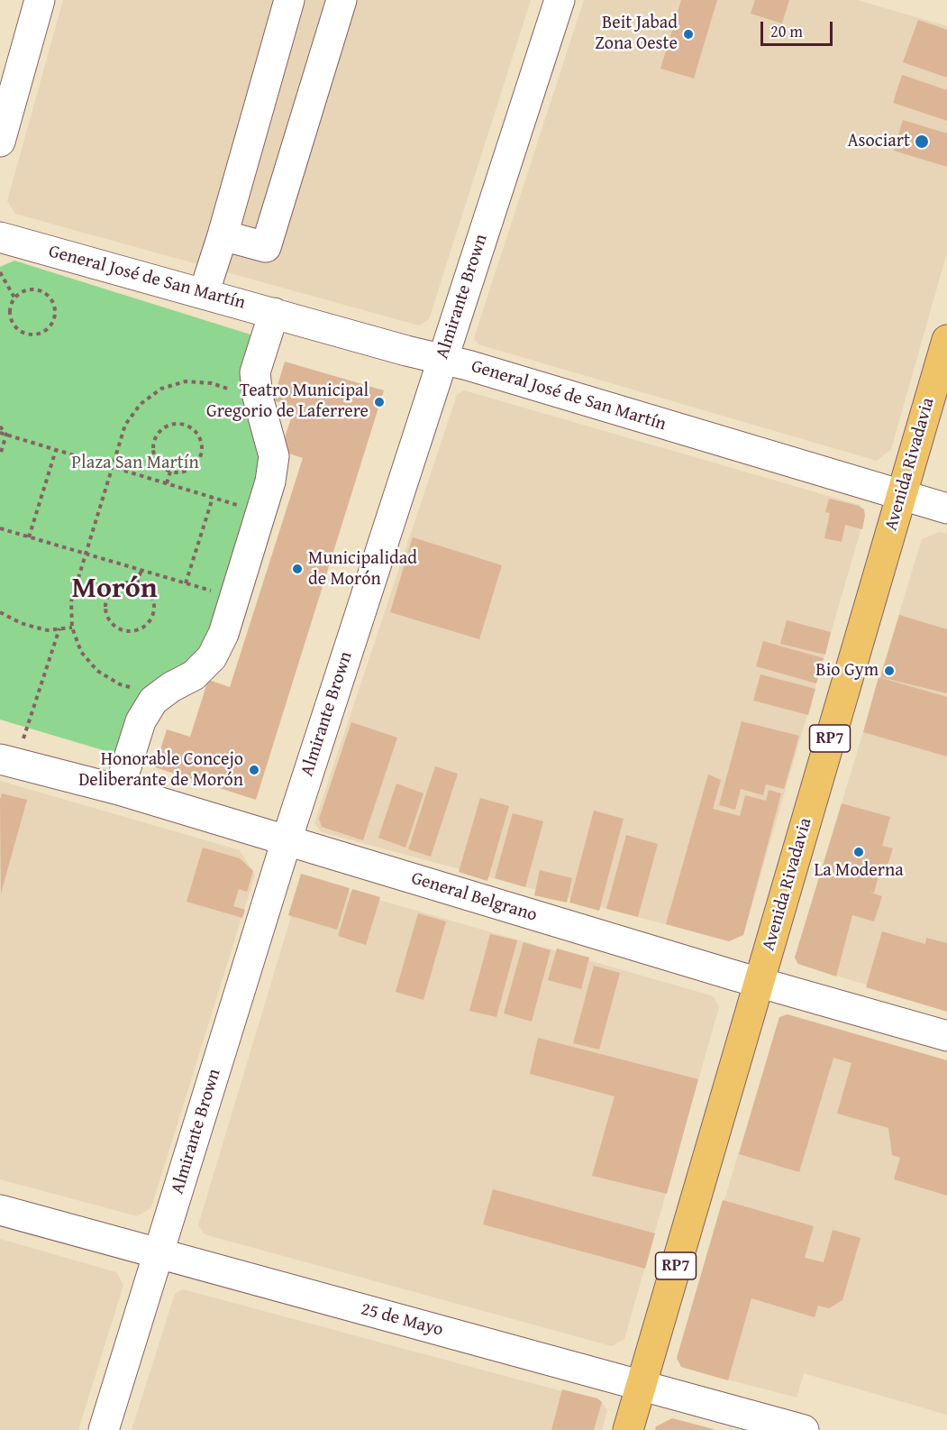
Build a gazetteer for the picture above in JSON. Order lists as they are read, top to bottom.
{
  "streets": {
    "main road": ["Avenida Rivadavia", "RP7"],
    "street": [
      "General José de San Martín",
      "Almirante Brown",
      "General Belgrano",
      "25 de Mayo"
    ]
  },
  "crossings": [
    ["General José de San Martín", "Almirante Brown"],
    ["General José de San Martín", "Avenida Rivadavia"],
    ["Almirante Brown", "General Belgrano"],
    ["Almirante Brown", "25 de Mayo"],
    ["Avenida Rivadavia", "General Belgrano"],
    ["Avenida Rivadavia", "25 de Mayo"]
  ],
  "districts": ["Morón"],
  "parks": ["Plaza San Martín"],
  "places": [
    "Beit Jabad Zona Oeste",
    "Asociart",
    "Teatro Municipal Gregorio de Laferrere",
    "Municipalidad de Morón",
    "Bio Gym",
    "Honorable Concejo Deliberante de Morón",
    "La Moderna"
  ],
  "scale_bar": "20 m"
}
